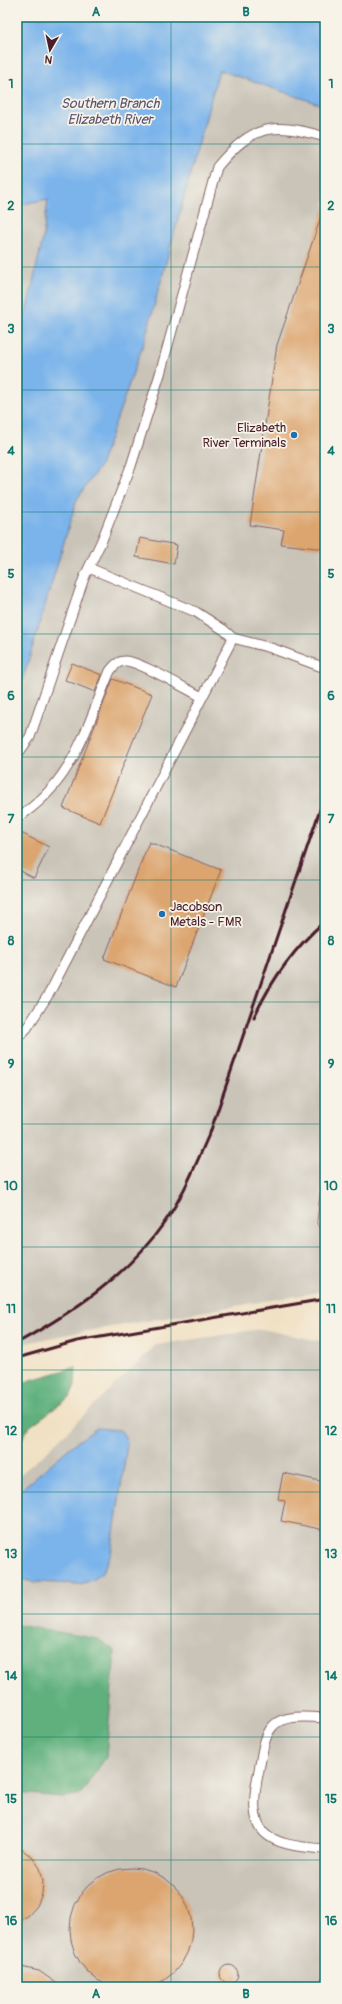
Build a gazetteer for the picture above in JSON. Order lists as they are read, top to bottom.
{
  "water": ["Southern Branch Elizabeth River"],
  "places": ["Elizabeth River Terminals", "Jacobson Metals - FMR"],
  "north": "bottom",
  "grid": {
    "columns": ["A", "B"],
    "rows": [
      "1",
      "2",
      "3",
      "4",
      "5",
      "6",
      "7",
      "8",
      "9",
      "10",
      "11",
      "12",
      "13",
      "14",
      "15",
      "16"
    ]
  }
}
